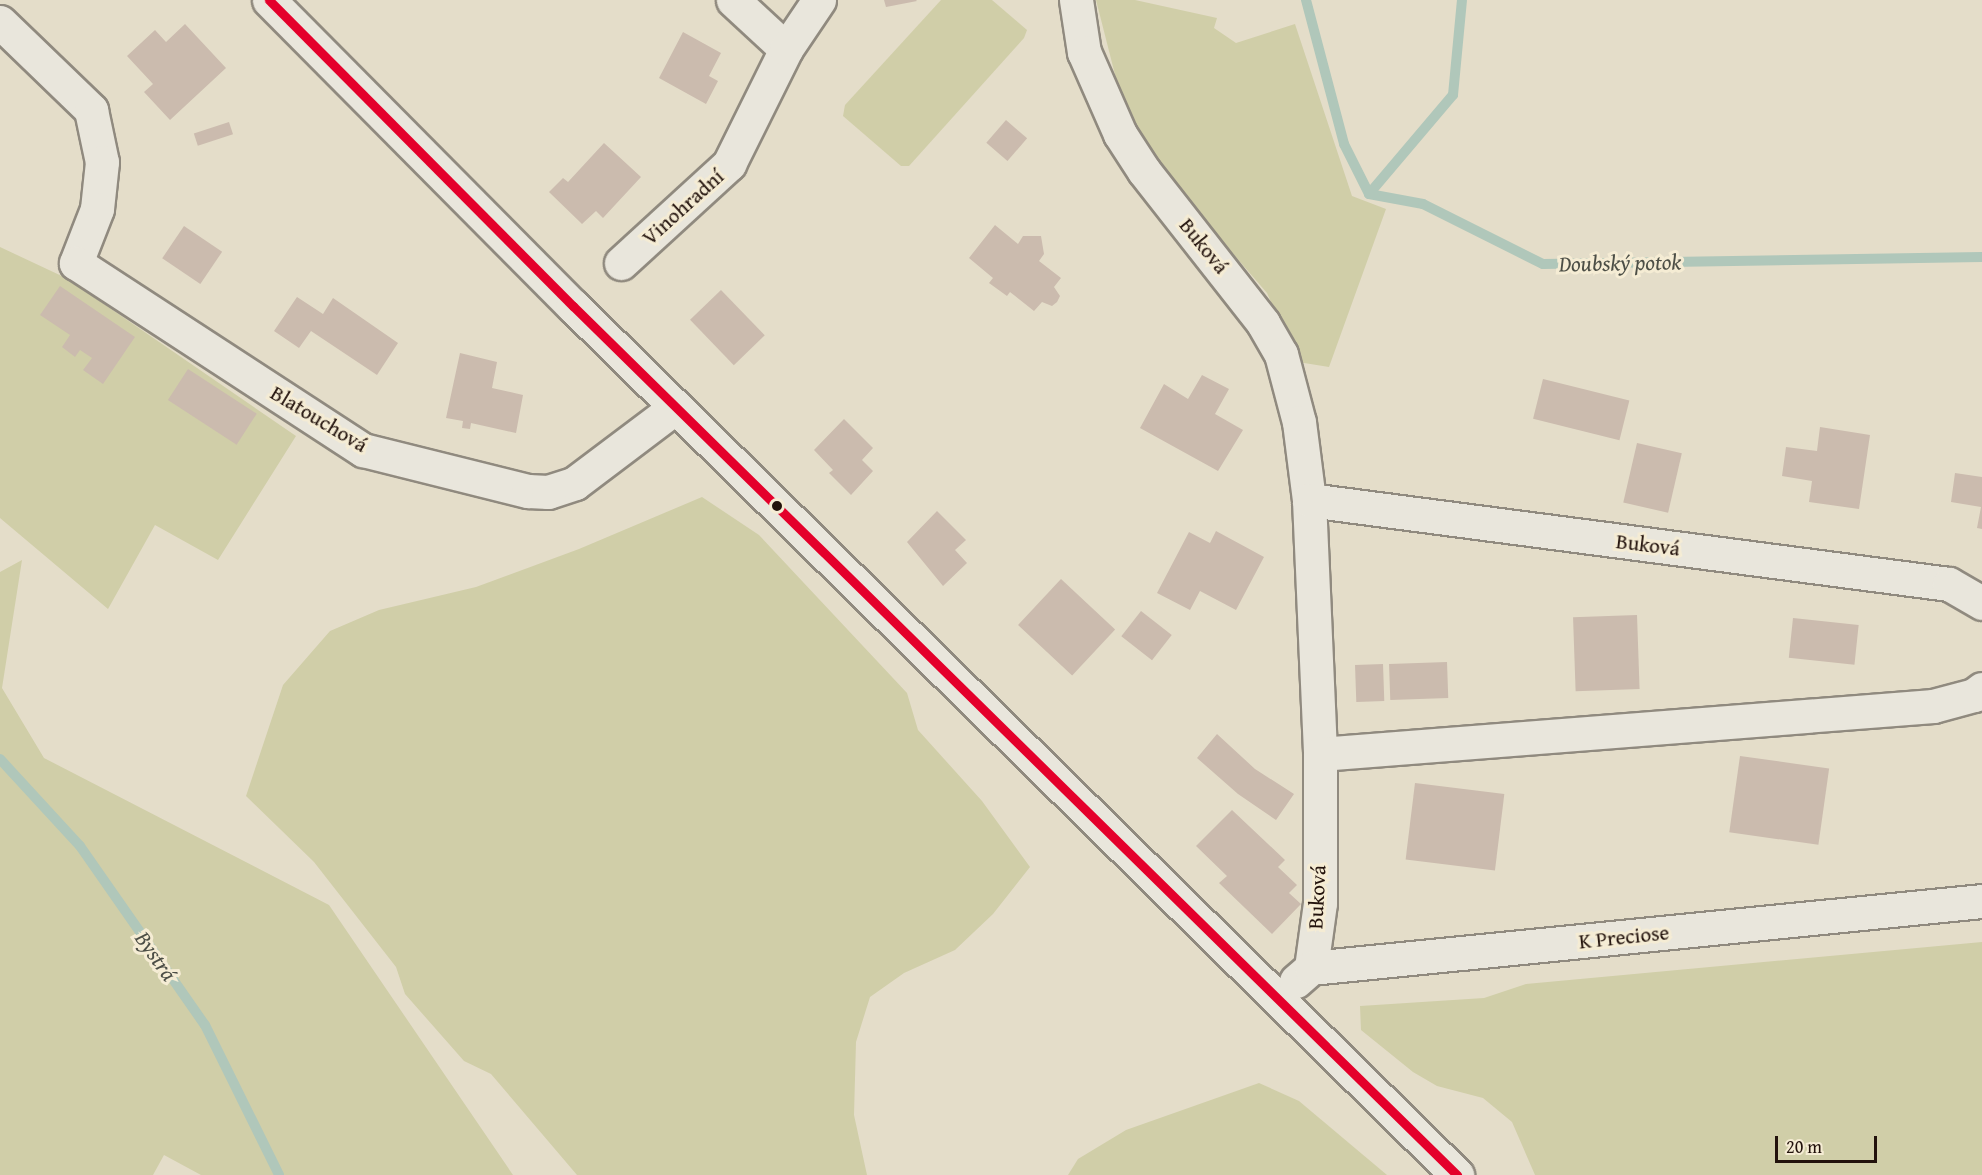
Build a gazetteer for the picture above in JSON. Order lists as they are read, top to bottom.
{
  "streets": {
    "street": [
      "Vinohradní",
      "Buková",
      "Blatouchová",
      "K Preciose"
    ]
  },
  "crossings": [
    ["Buková", "K Preciose"]
  ],
  "water": ["Doubský potok", "Bystrá"],
  "scale_bar": "20 m"
}
